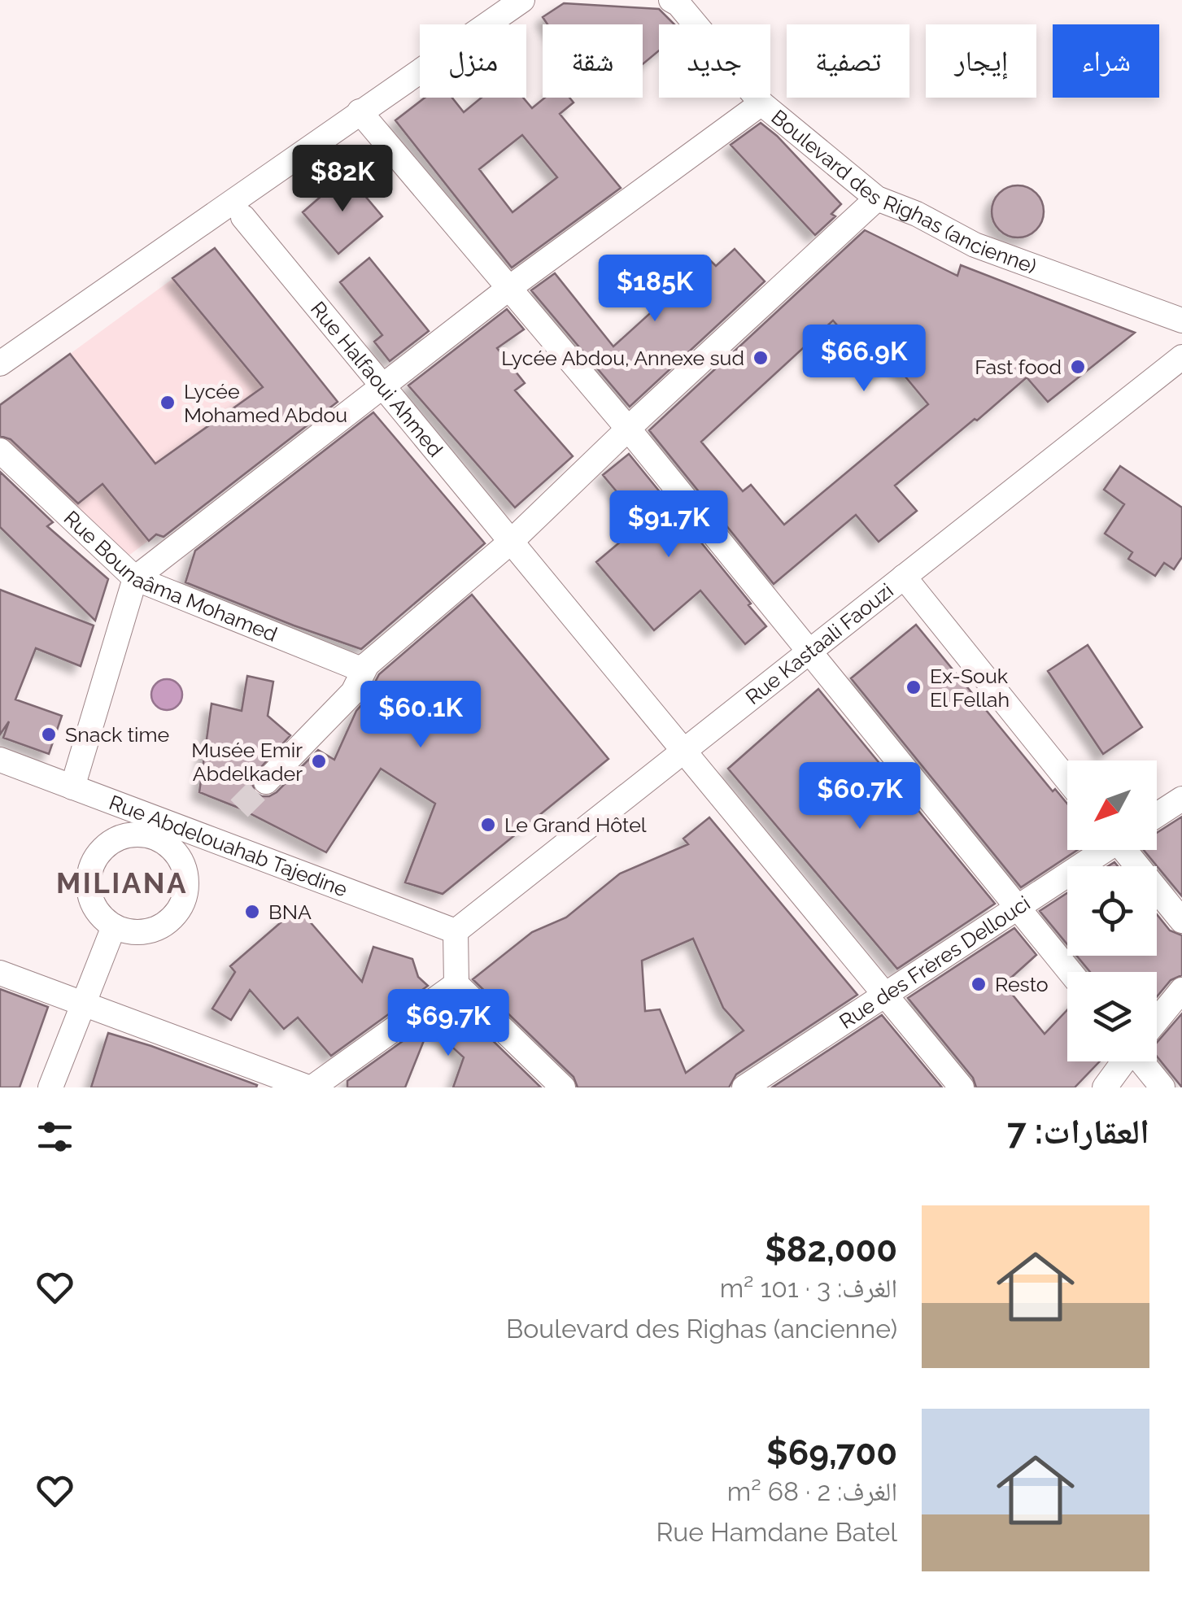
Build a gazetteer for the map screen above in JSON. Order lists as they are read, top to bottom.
{
  "streets": {
    "street": [
      "Boulevard des Righas (ancienne)",
      "Rue Halfaoui Ahmed",
      "Rue Bounaâma Mohamed",
      "Rue Kastaali Faouzi",
      "Rue Abdelouahab Tajedine",
      "Rue des Frères Dellouci"
    ]
  },
  "crossings": [
    ["Rue Halfaoui Ahmed", "Rue Kastaali Faouzi"],
    ["Rue Halfaoui Ahmed", "Rue des Frères Dellouci"],
    ["Rue Kastaali Faouzi", "Rue Abdelouahab Tajedine"]
  ],
  "districts": ["MILIANA"],
  "places": [
    "Lycée Abdou, Annexe sud",
    "Fast food",
    "Lycée Mohamed Abdou",
    "Ex-Souk El Fellah",
    "Snack time",
    "Musée Emir Abdelkader",
    "Le Grand Hôtel",
    "BNA",
    "Resto"
  ],
  "north": "bottom left",
  "page": {
    "chip": [
      "شراء",
      "إيجار",
      "تصفية",
      "جديد",
      "شقة",
      "منزل"
    ],
    "price": [
      "$82K",
      "$185K",
      "$66.9K",
      "$91.7K",
      "$60.1K",
      "$60.7K",
      "$69.7K"
    ],
    "heading": "العقارات: 7",
    "list": [
      {
        "name": "$82,000",
        "note": "الغرف: 3 · 101 m² · Boulevard des Righas (ancienne)"
      },
      {
        "name": "$69,700",
        "note": "الغرف: 2 · 68 m² · Rue Hamdane Batel"
      }
    ]
  }
}
